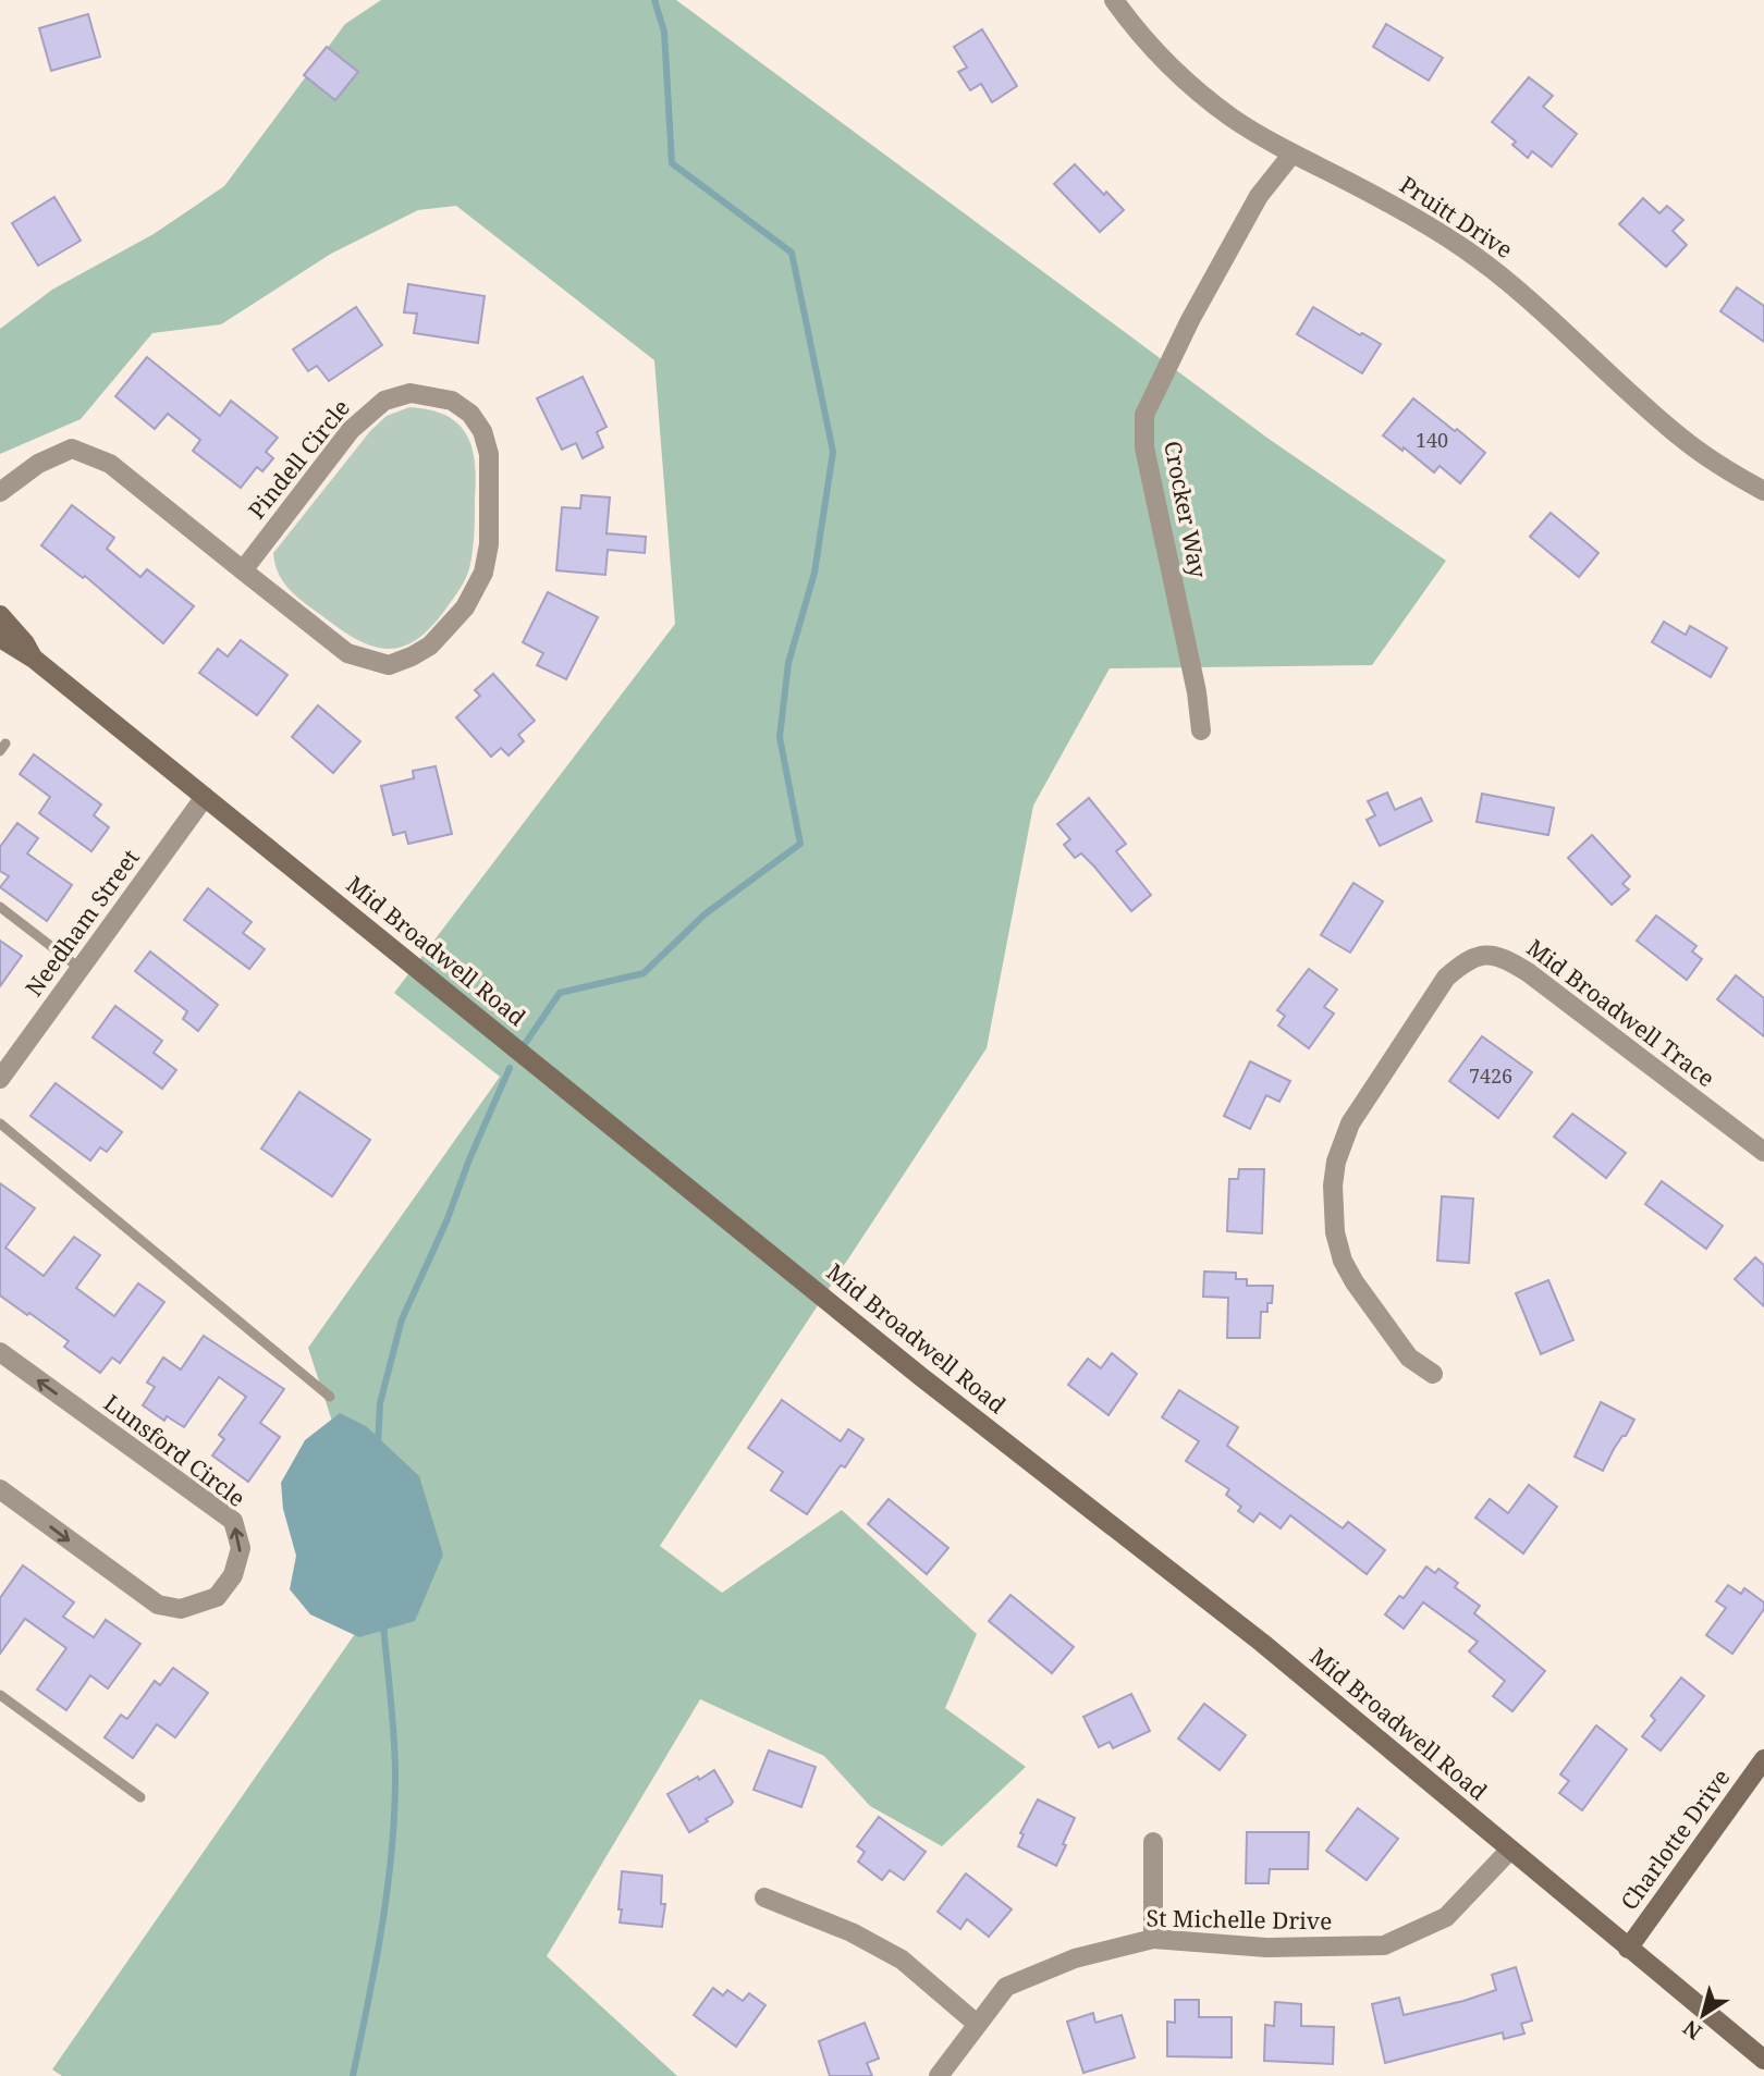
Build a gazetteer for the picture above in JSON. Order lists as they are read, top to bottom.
{
  "streets": {
    "street": [
      "Pruitt Drive",
      "Pindell Circle",
      "Crocker Way",
      "Needham Street",
      "Mid Broadwell Road",
      "Mid Broadwell Trace",
      "Lunsford Circle",
      "Charlotte Drive",
      "St Michelle Drive"
    ]
  },
  "crossings": [
    ["Pruitt Drive", "Crocker Way"],
    ["Needham Street", "Mid Broadwell Road"],
    ["Mid Broadwell Road", "Charlotte Drive"],
    ["Mid Broadwell Road", "St Michelle Drive"]
  ],
  "house_numbers": ["140", "7426"],
  "north": "bottom left"
}
